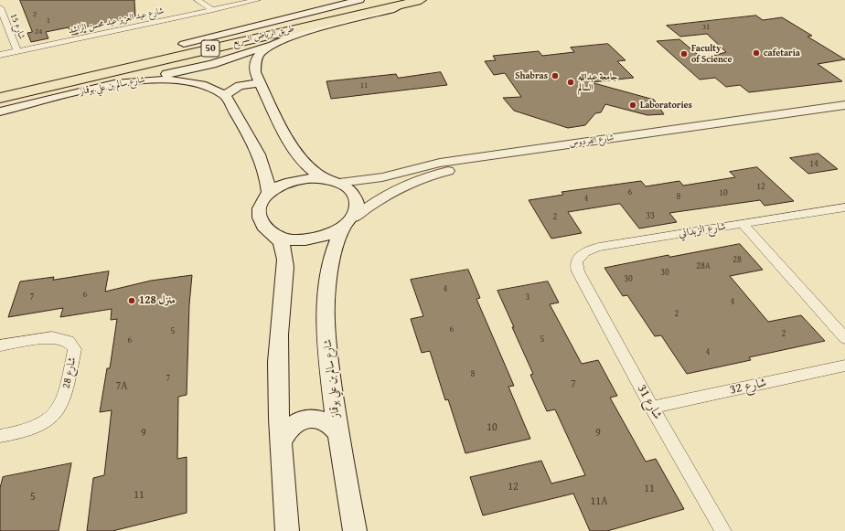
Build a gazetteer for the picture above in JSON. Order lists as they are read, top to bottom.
{
  "streets": {
    "highway": ["طريق الرياض السريع", "50"],
    "main road": ["شارع سالم بن علي بوقماز"],
    "street": [
      "شارع عبد العزيز عبد محسن الراشد",
      "شارع 15",
      "شارع الفردوس",
      "شارع الزبداني",
      "شارع 28",
      "شارع 32",
      "شارع 31"
    ]
  },
  "crossings": [
    ["شارع عبد العزيز عبد محسن الراشد", "شارع 15"],
    ["شارع سالم بن علي بوقماز", "شارع الفردوس"],
    ["شارع الزبداني", "شارع 31"],
    ["شارع 32", "شارع 31"]
  ],
  "places": [
    "cafetaria",
    "Faculty of Science",
    "Shabras",
    "جامعة عبدالله السالم",
    "Laboratories",
    "منزل 128"
  ],
  "house_numbers": [
    "2",
    "1",
    "31",
    "24",
    "11",
    "14",
    "12",
    "6",
    "10",
    "8",
    "4",
    "33",
    "2",
    "28",
    "28A",
    "30",
    "30",
    "4",
    "6",
    "7",
    "3",
    "4",
    "2",
    "6",
    "5",
    "2",
    "5",
    "6",
    "4",
    "8",
    "7",
    "7",
    "7A",
    "10",
    "9",
    "9",
    "12",
    "11",
    "11",
    "5",
    "11A"
  ]
}
